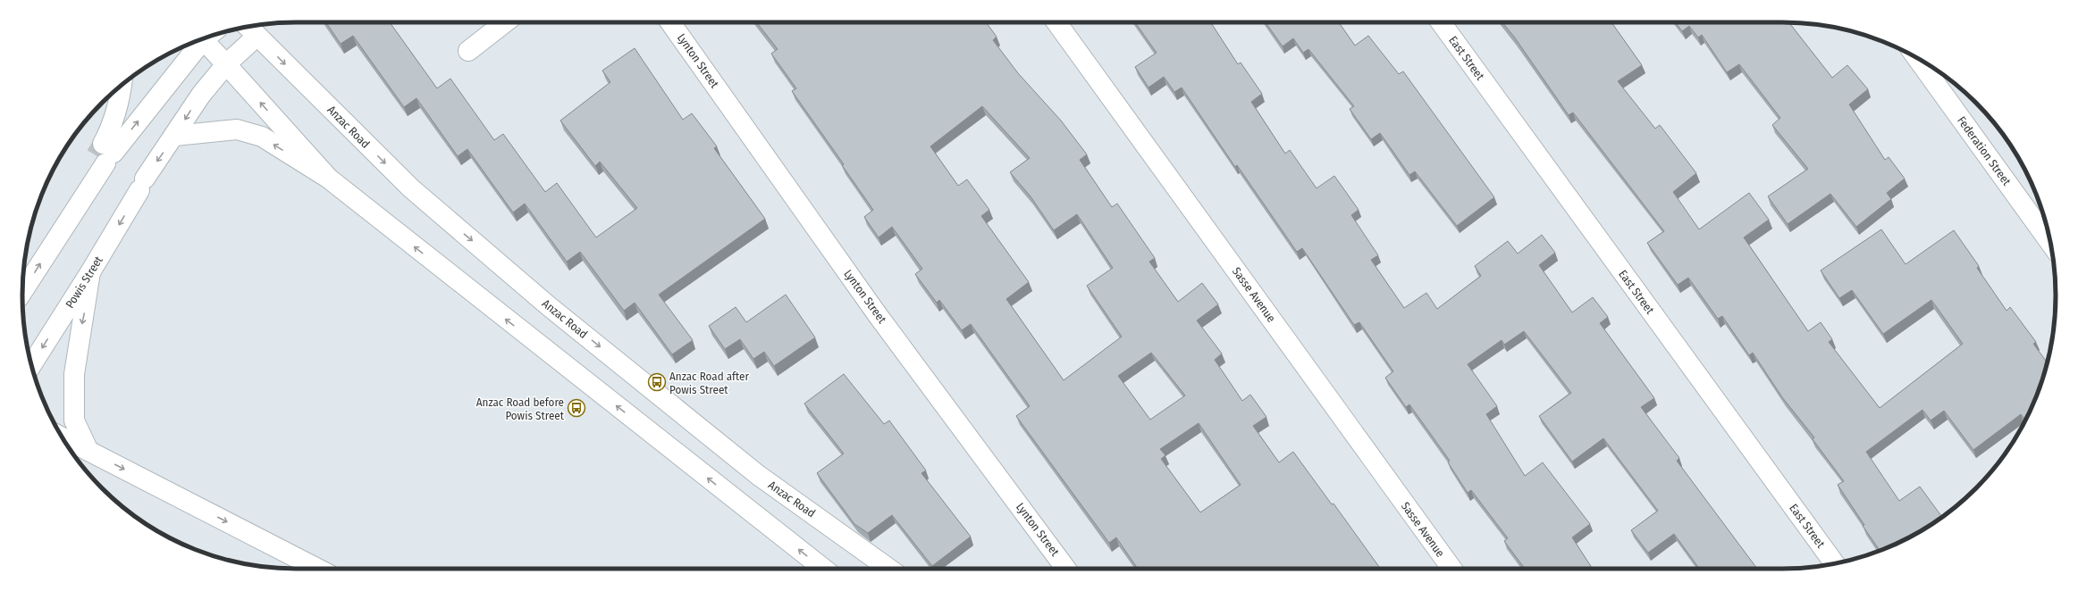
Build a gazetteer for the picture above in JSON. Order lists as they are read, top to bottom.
{
  "streets": {
    "main road": [
      "East Street",
      "Lynton Street",
      "Anzac Road",
      "Federation Street",
      "Powis Street",
      "Sasse Avenue"
    ]
  },
  "crossings": [
    ["Anzac Road", "Powis Street"]
  ],
  "places": {
    "bus stop": ["Anzac Road after Powis Street", "Anzac Road before Powis Street"]
  }
}
